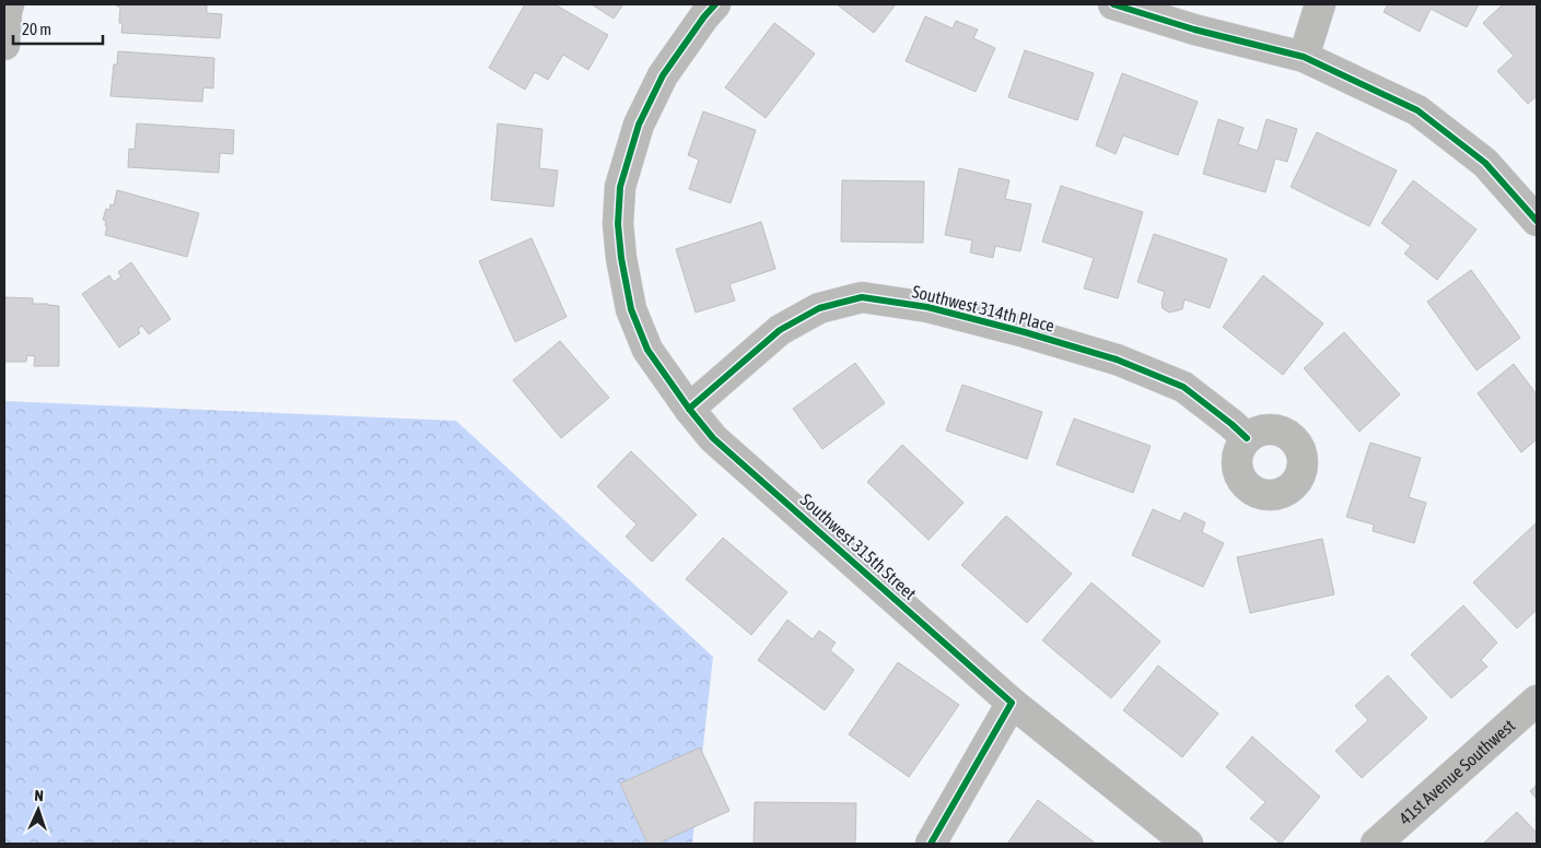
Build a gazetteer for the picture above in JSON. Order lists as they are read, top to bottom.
{
  "streets": {
    "street": ["Southwest 314th Place", "Southwest 315th Street", "41st Avenue Southwest"]
  },
  "crossings": [
    ["Southwest 314th Place", "Southwest 315th Street"]
  ],
  "scale_bar": "20 m",
  "north": "top"
}
